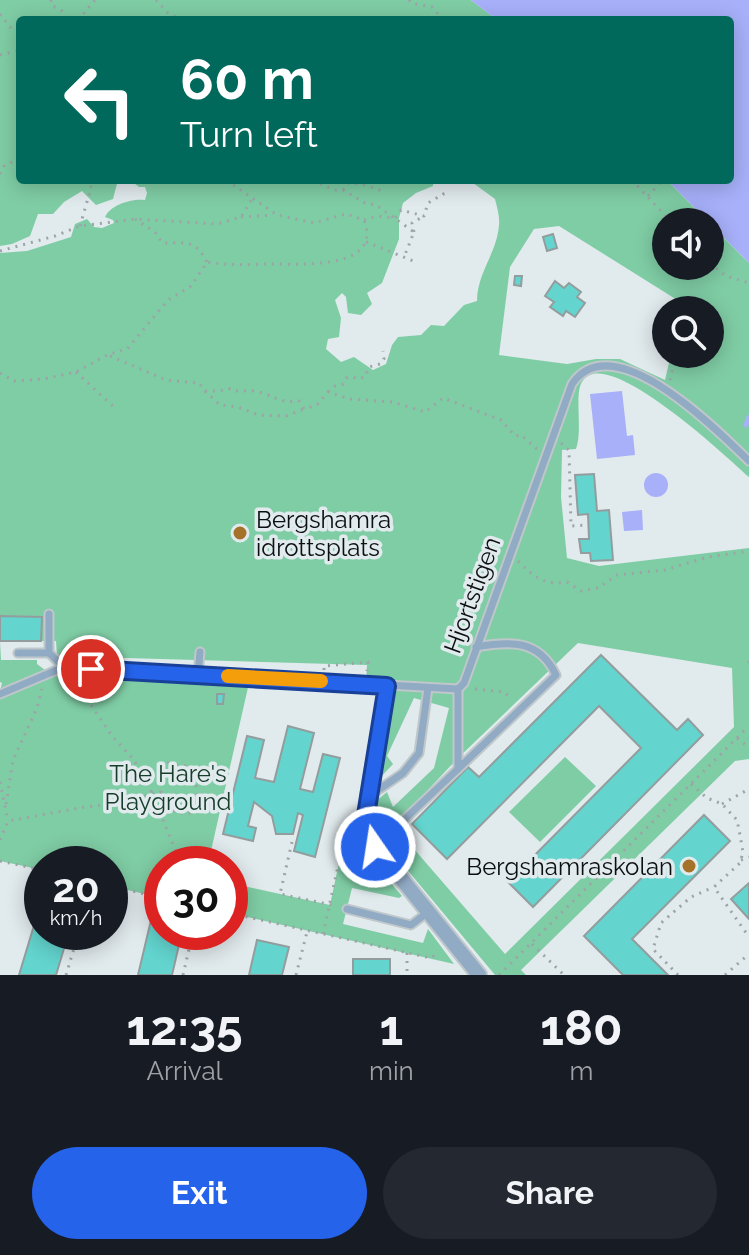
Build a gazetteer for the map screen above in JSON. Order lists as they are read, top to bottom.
{
  "streets": {
    "lane": ["Hjortstigen"]
  },
  "parks": ["The Hare's Playground"],
  "places": ["Bergshamra idrottsplats", "Bergshamraskolan"],
  "page": {
    "turn": ["60 m", "Turn left"],
    "speed": "20 km/h",
    "limit": "30",
    "eta": [
      "12:35",
      "Arrival",
      "1",
      "min",
      "180",
      "m"
    ],
    "buttons": ["Exit", "Share"]
  }
}
